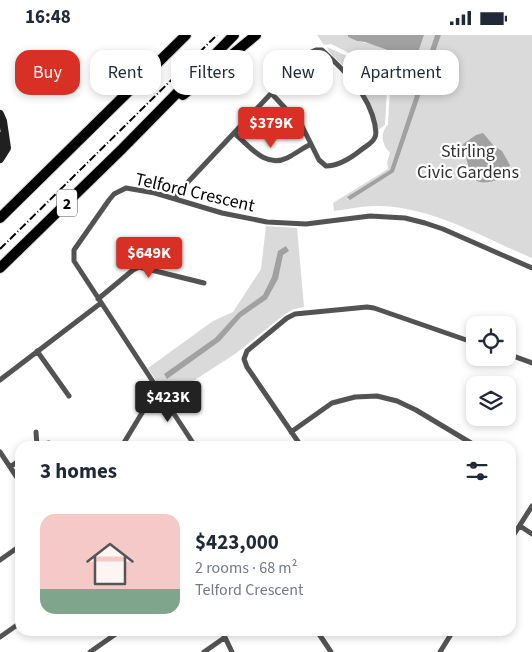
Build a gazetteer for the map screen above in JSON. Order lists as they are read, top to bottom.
{
  "streets": {
    "highway": ["2"],
    "street": ["Telford Crescent"]
  },
  "parks": ["Stirling Civic Gardens"],
  "page": {
    "status": "16:48",
    "chip": [
      "Buy",
      "Rent",
      "Filters",
      "New",
      "Apartment"
    ],
    "price": ["$379K", "$649K", "$423K"],
    "heading": "3 homes",
    "list": [
      {
        "name": "$423,000",
        "note": "2 rooms · 68 m² · Telford Crescent"
      }
    ]
  }
}
